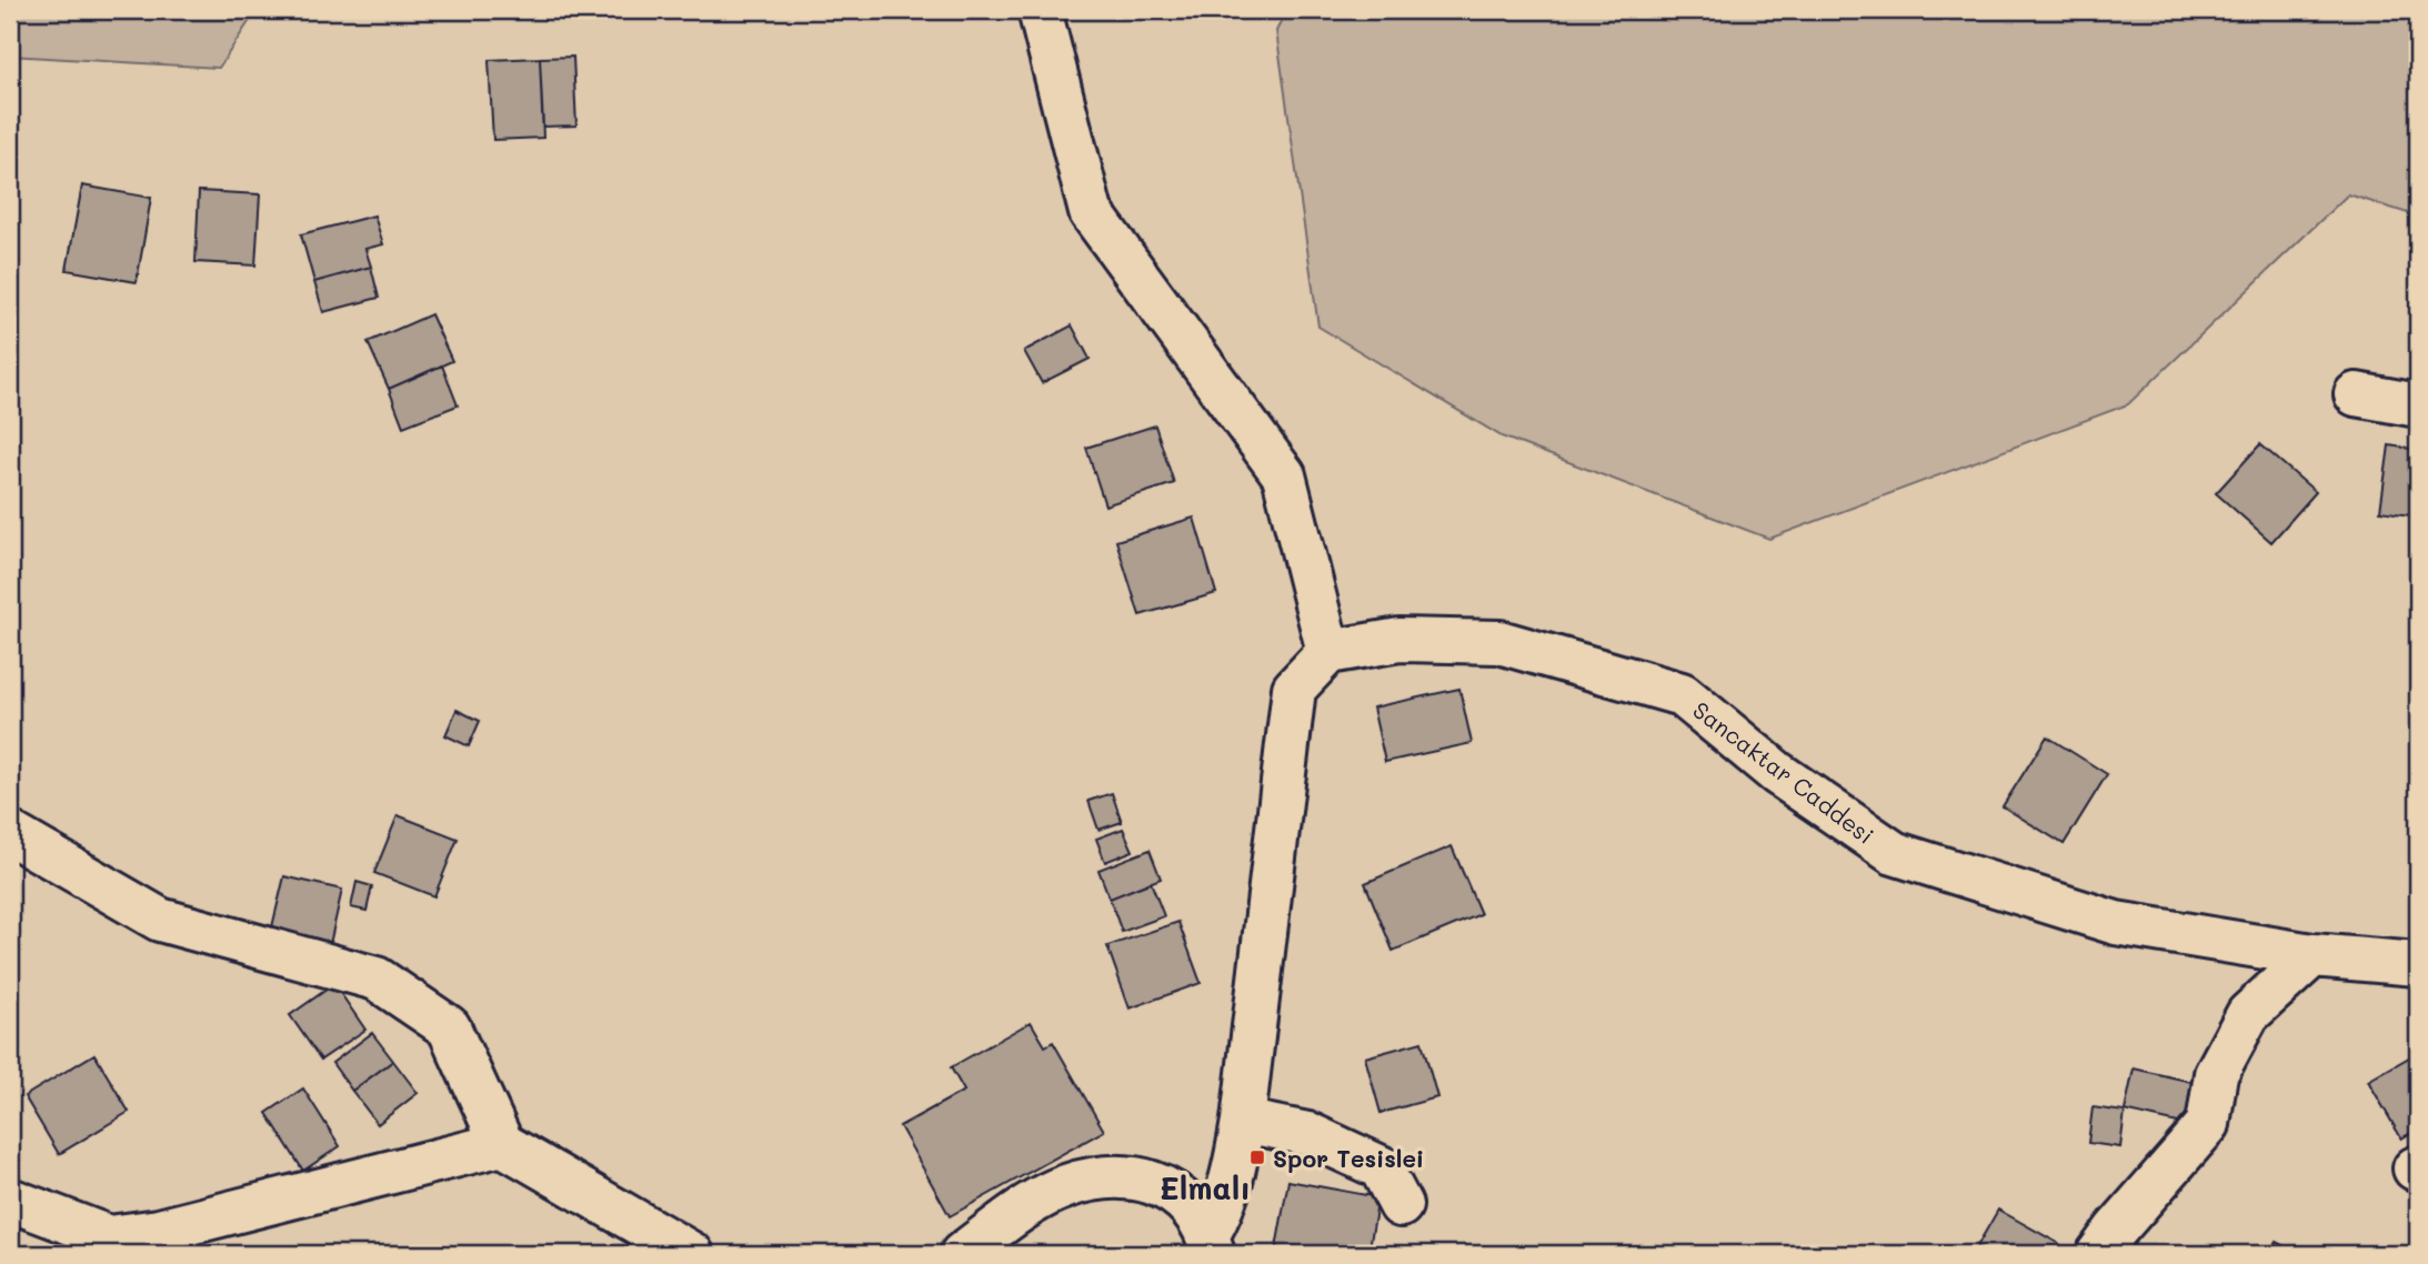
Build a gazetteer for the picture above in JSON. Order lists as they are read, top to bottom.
{
  "streets": {
    "street": ["Sancaktar Caddesi"]
  },
  "districts": ["Elmalı"],
  "places": {
    "transit": ["Spor Tesislei"]
  }
}
